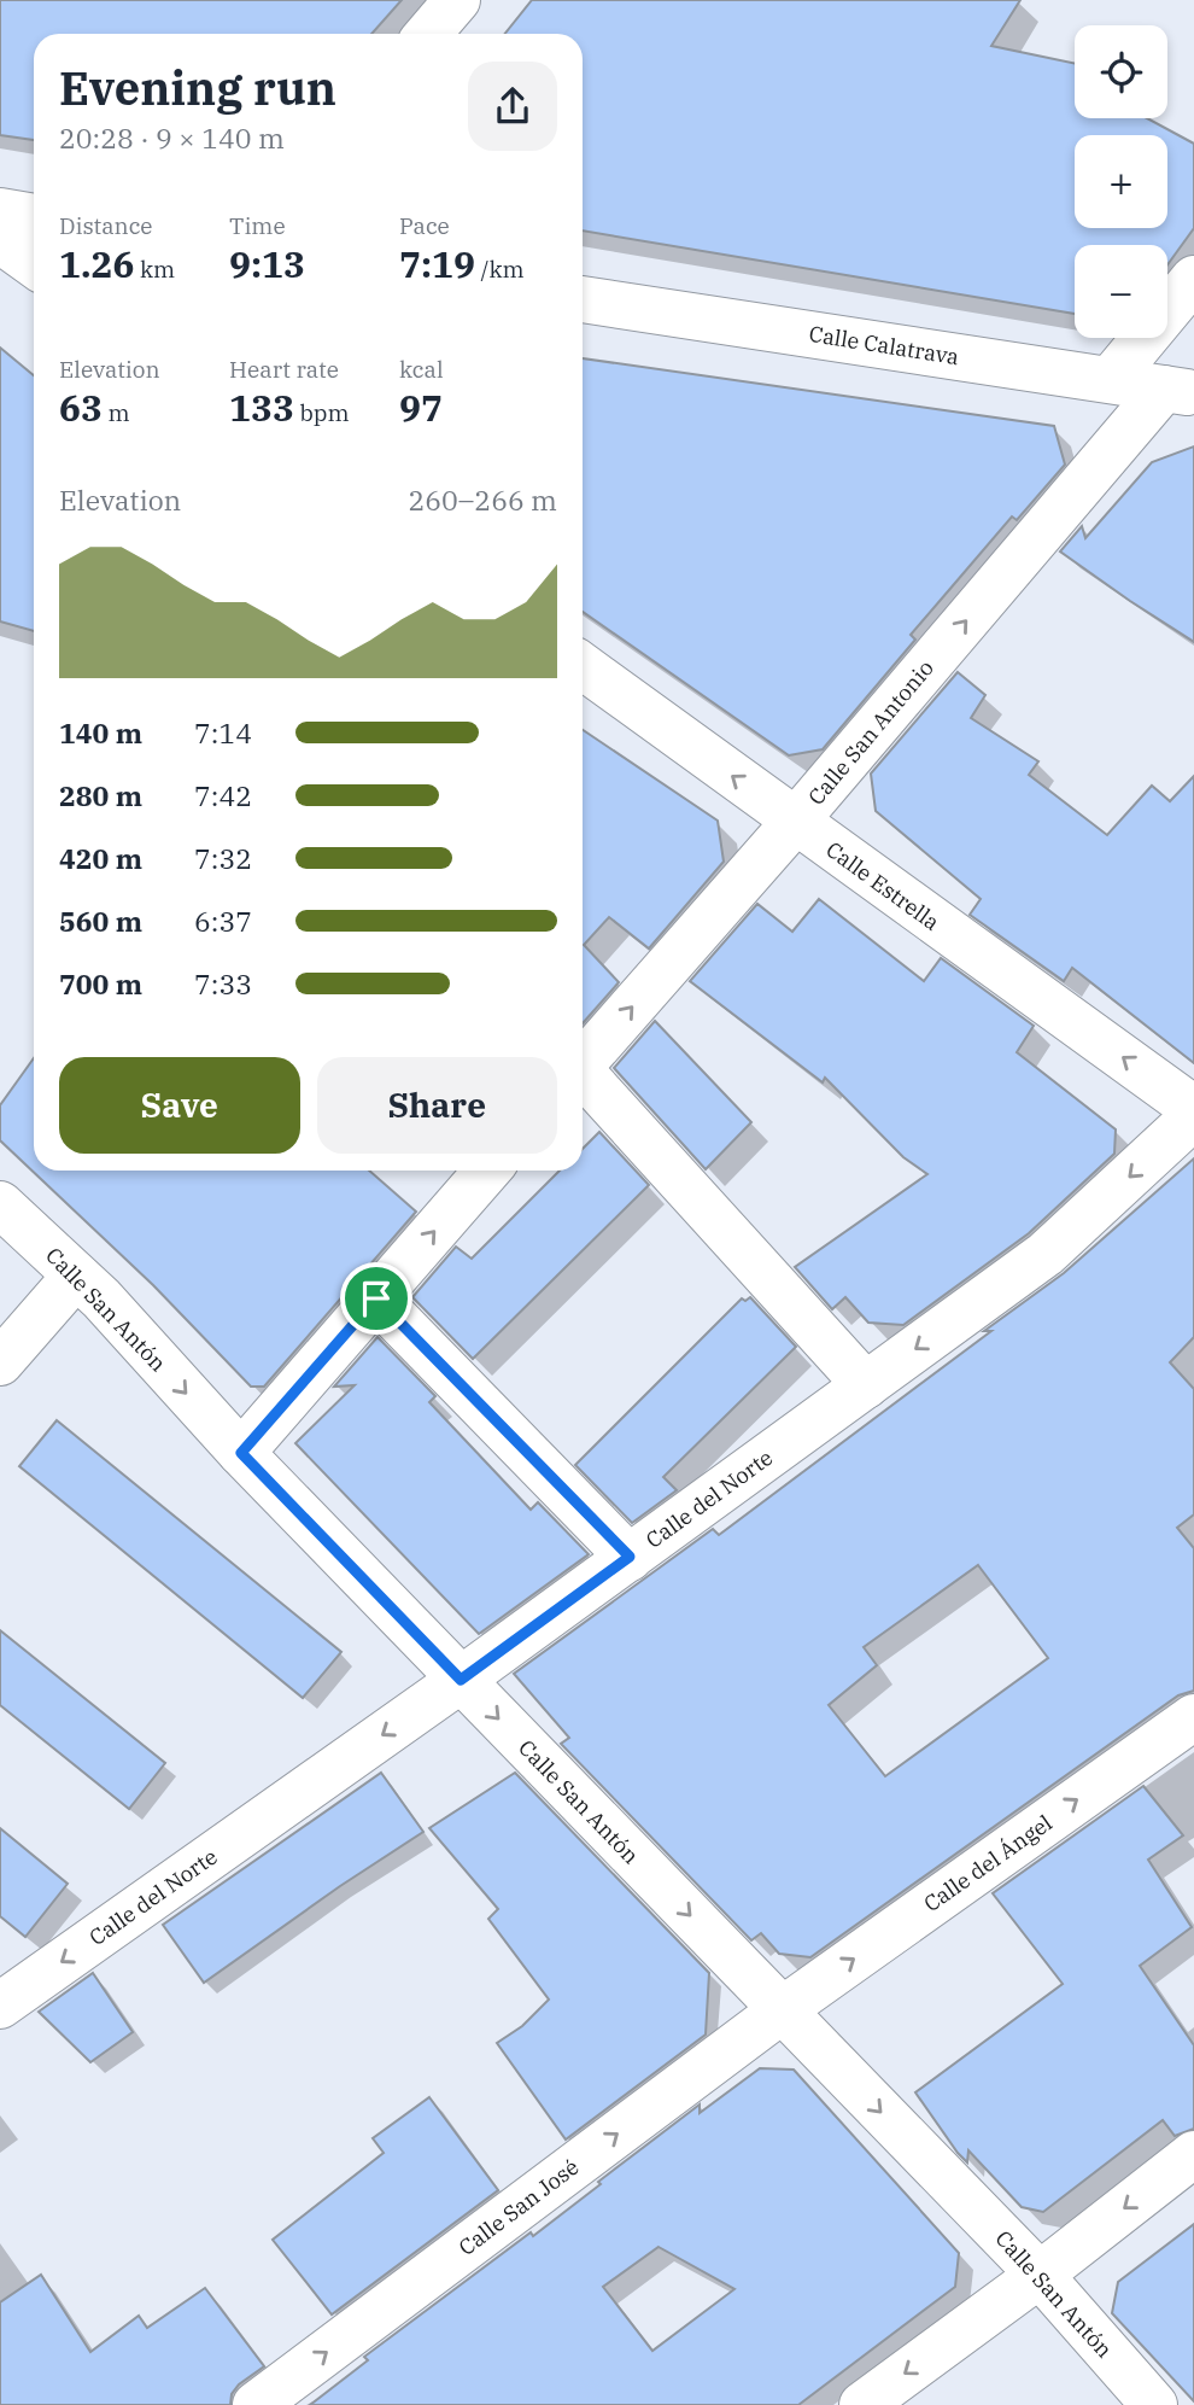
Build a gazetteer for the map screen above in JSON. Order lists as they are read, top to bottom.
{
  "streets": {
    "street": [
      "Calle Calatrava",
      "Calle San Antonio",
      "Calle Estrella",
      "Calle San Antón",
      "Calle del Norte",
      "Calle del Ángel",
      "Calle San José"
    ]
  },
  "crossings": [
    ["Calle Calatrava", "Calle San Antonio"],
    ["Calle San Antonio", "Calle Estrella"],
    ["Calle San Antón", "Calle del Norte"],
    ["Calle San Antón", "Calle del Ángel"],
    ["Calle San Antón", "Calle San José"],
    ["Calle del Ángel", "Calle San José"]
  ],
  "one_way": [
    "Calle San Antonio",
    "Calle San Antón",
    "Calle del Norte",
    "Calle San José"
  ],
  "page": {
    "map_buttons": ["+", "−"],
    "heading": ["Evening run", "20:28 · 9 × 140 m"],
    "stats": [
      ["Distance", "1.26 km"],
      ["Time", "9:13"],
      ["Pace", "7:19 /km"],
      ["Elevation", "63 m"],
      ["Heart rate", "133 bpm"],
      ["kcal", "97"]
    ],
    "chart": ["Elevation", "260–266 m"],
    "list": [
      {
        "name": "140 m",
        "note": "7:14"
      },
      {
        "name": "280 m",
        "note": "7:42"
      },
      {
        "name": "420 m",
        "note": "7:32"
      },
      {
        "name": "560 m",
        "note": "6:37"
      },
      {
        "name": "700 m",
        "note": "7:33"
      }
    ],
    "buttons": ["Save", "Share"]
  }
}
